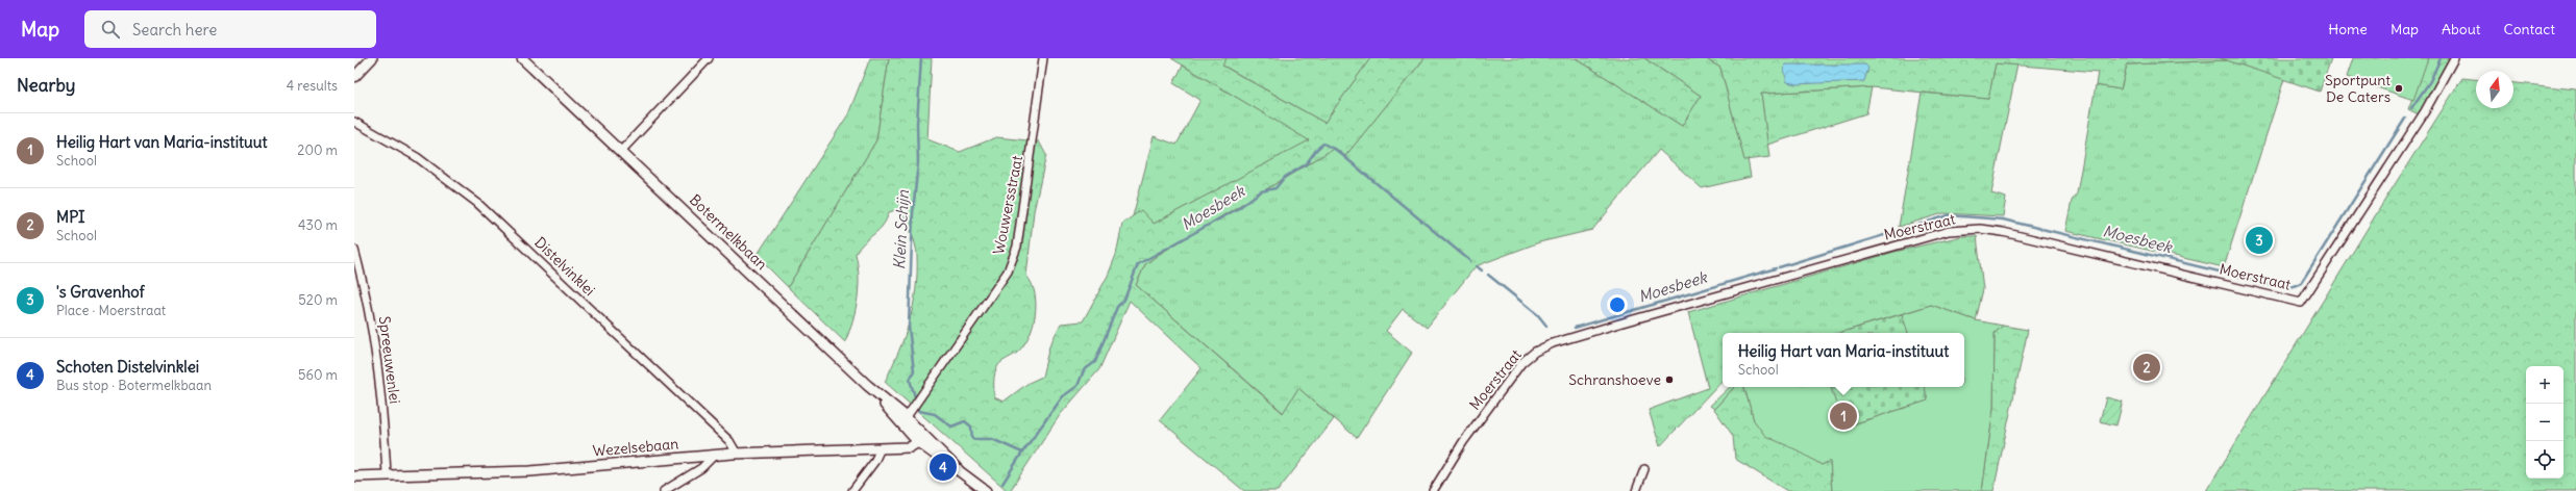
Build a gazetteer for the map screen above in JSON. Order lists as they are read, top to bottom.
{
  "streets": {
    "main road": ["Botermelkbaan", "Wezelsebaan"],
    "street": [
      "Wouwersstraat",
      "Moerstraat",
      "Distelvinklei",
      "Spreeuwenlei"
    ]
  },
  "crossings": [
    ["Wouwersstraat", "Botermelkbaan"],
    ["Botermelkbaan", "Wezelsebaan"],
    ["Distelvinklei", "Wezelsebaan"],
    ["Spreeuwenlei", "Wezelsebaan"]
  ],
  "water": ["Moesbeek", "Klein Schijn"],
  "places": ["Sportpunt De Caters", "Schranshoeve"],
  "north": "top",
  "page": {
    "header": "Map",
    "search": "Search here",
    "nav": [
      "Home",
      "Map",
      "About",
      "Contact"
    ],
    "heading": ["Nearby", "4 results"],
    "list": [
      {
        "mark": "1",
        "name": "Heilig Hart van Maria-instituut",
        "note": "School",
        "value": "200 m"
      },
      {
        "mark": "2",
        "name": "MPI",
        "note": "School",
        "value": "430 m"
      },
      {
        "mark": "3",
        "name": "'s Gravenhof",
        "note": "Place · Moerstraat",
        "value": "520 m"
      },
      {
        "mark": "4",
        "name": "Schoten Distelvinklei",
        "note": "Bus stop · Botermelkbaan",
        "value": "560 m"
      }
    ],
    "pins": [
      "3",
      "2",
      "1",
      "4"
    ],
    "popup": ["Heilig Hart van Maria-instituut", "School"],
    "map_buttons": ["+", "−"]
  }
}
